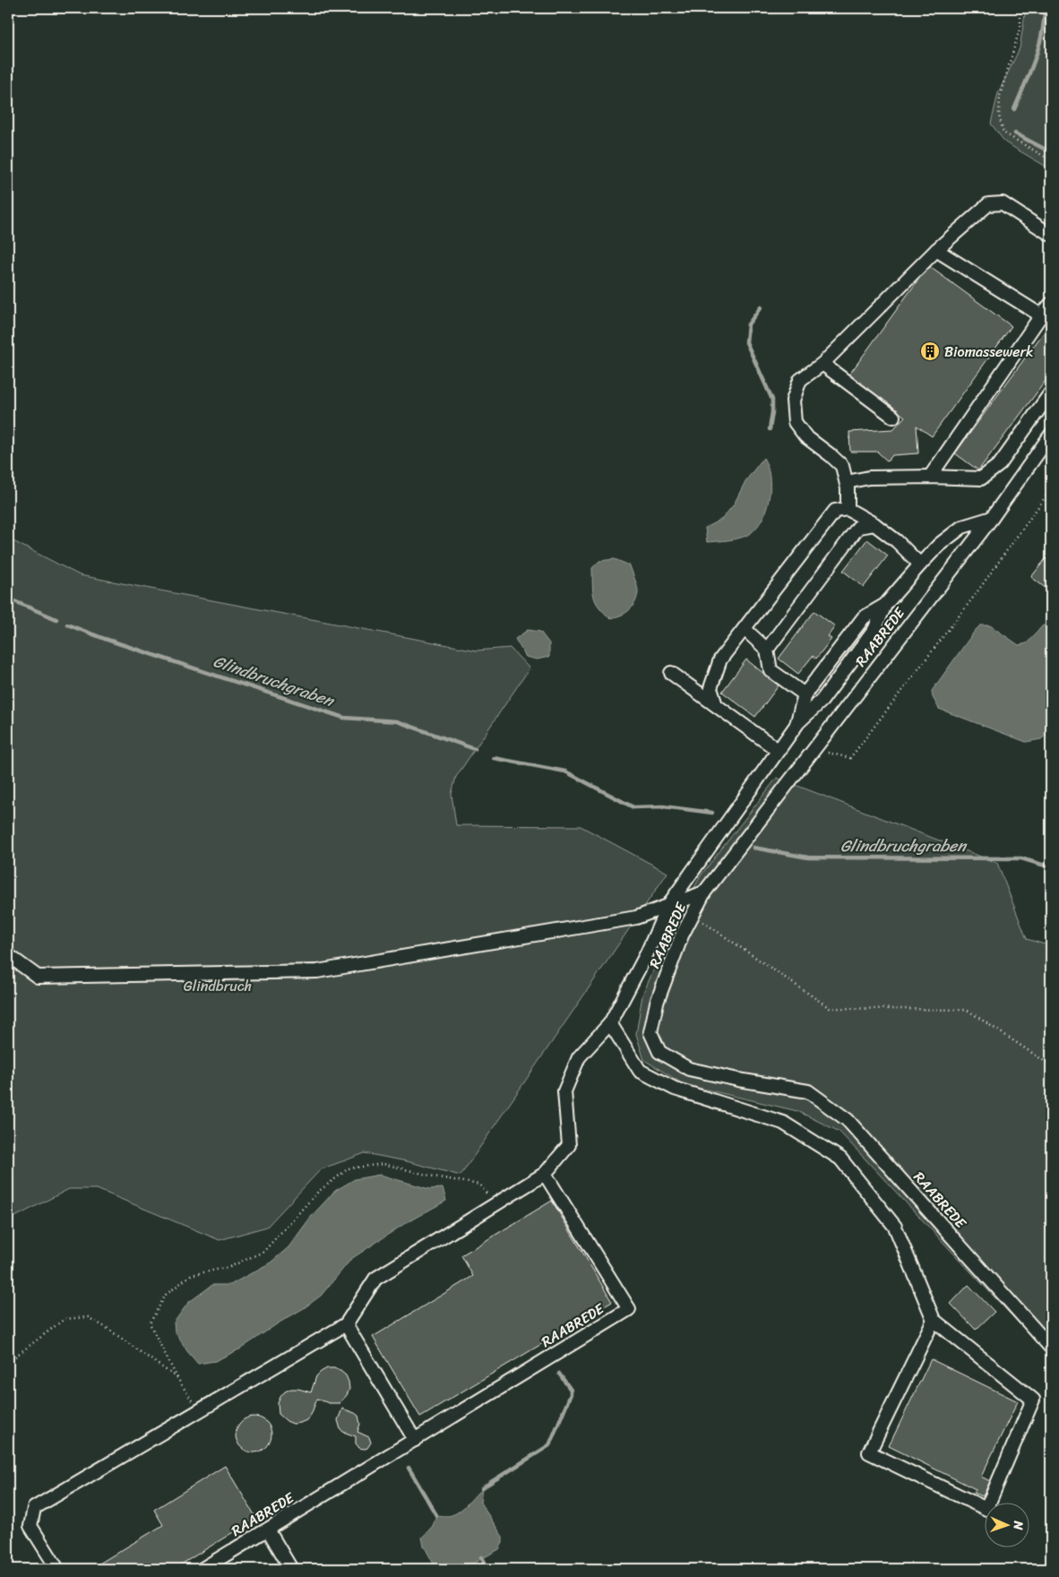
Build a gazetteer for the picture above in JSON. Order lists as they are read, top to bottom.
{
  "streets": {
    "street": ["RAABREDE"]
  },
  "water": ["Glindbruchgraben"],
  "parks": ["Glindbruch"],
  "places": {
    "building": ["Biomassewerk"]
  },
  "north": "right"
}
